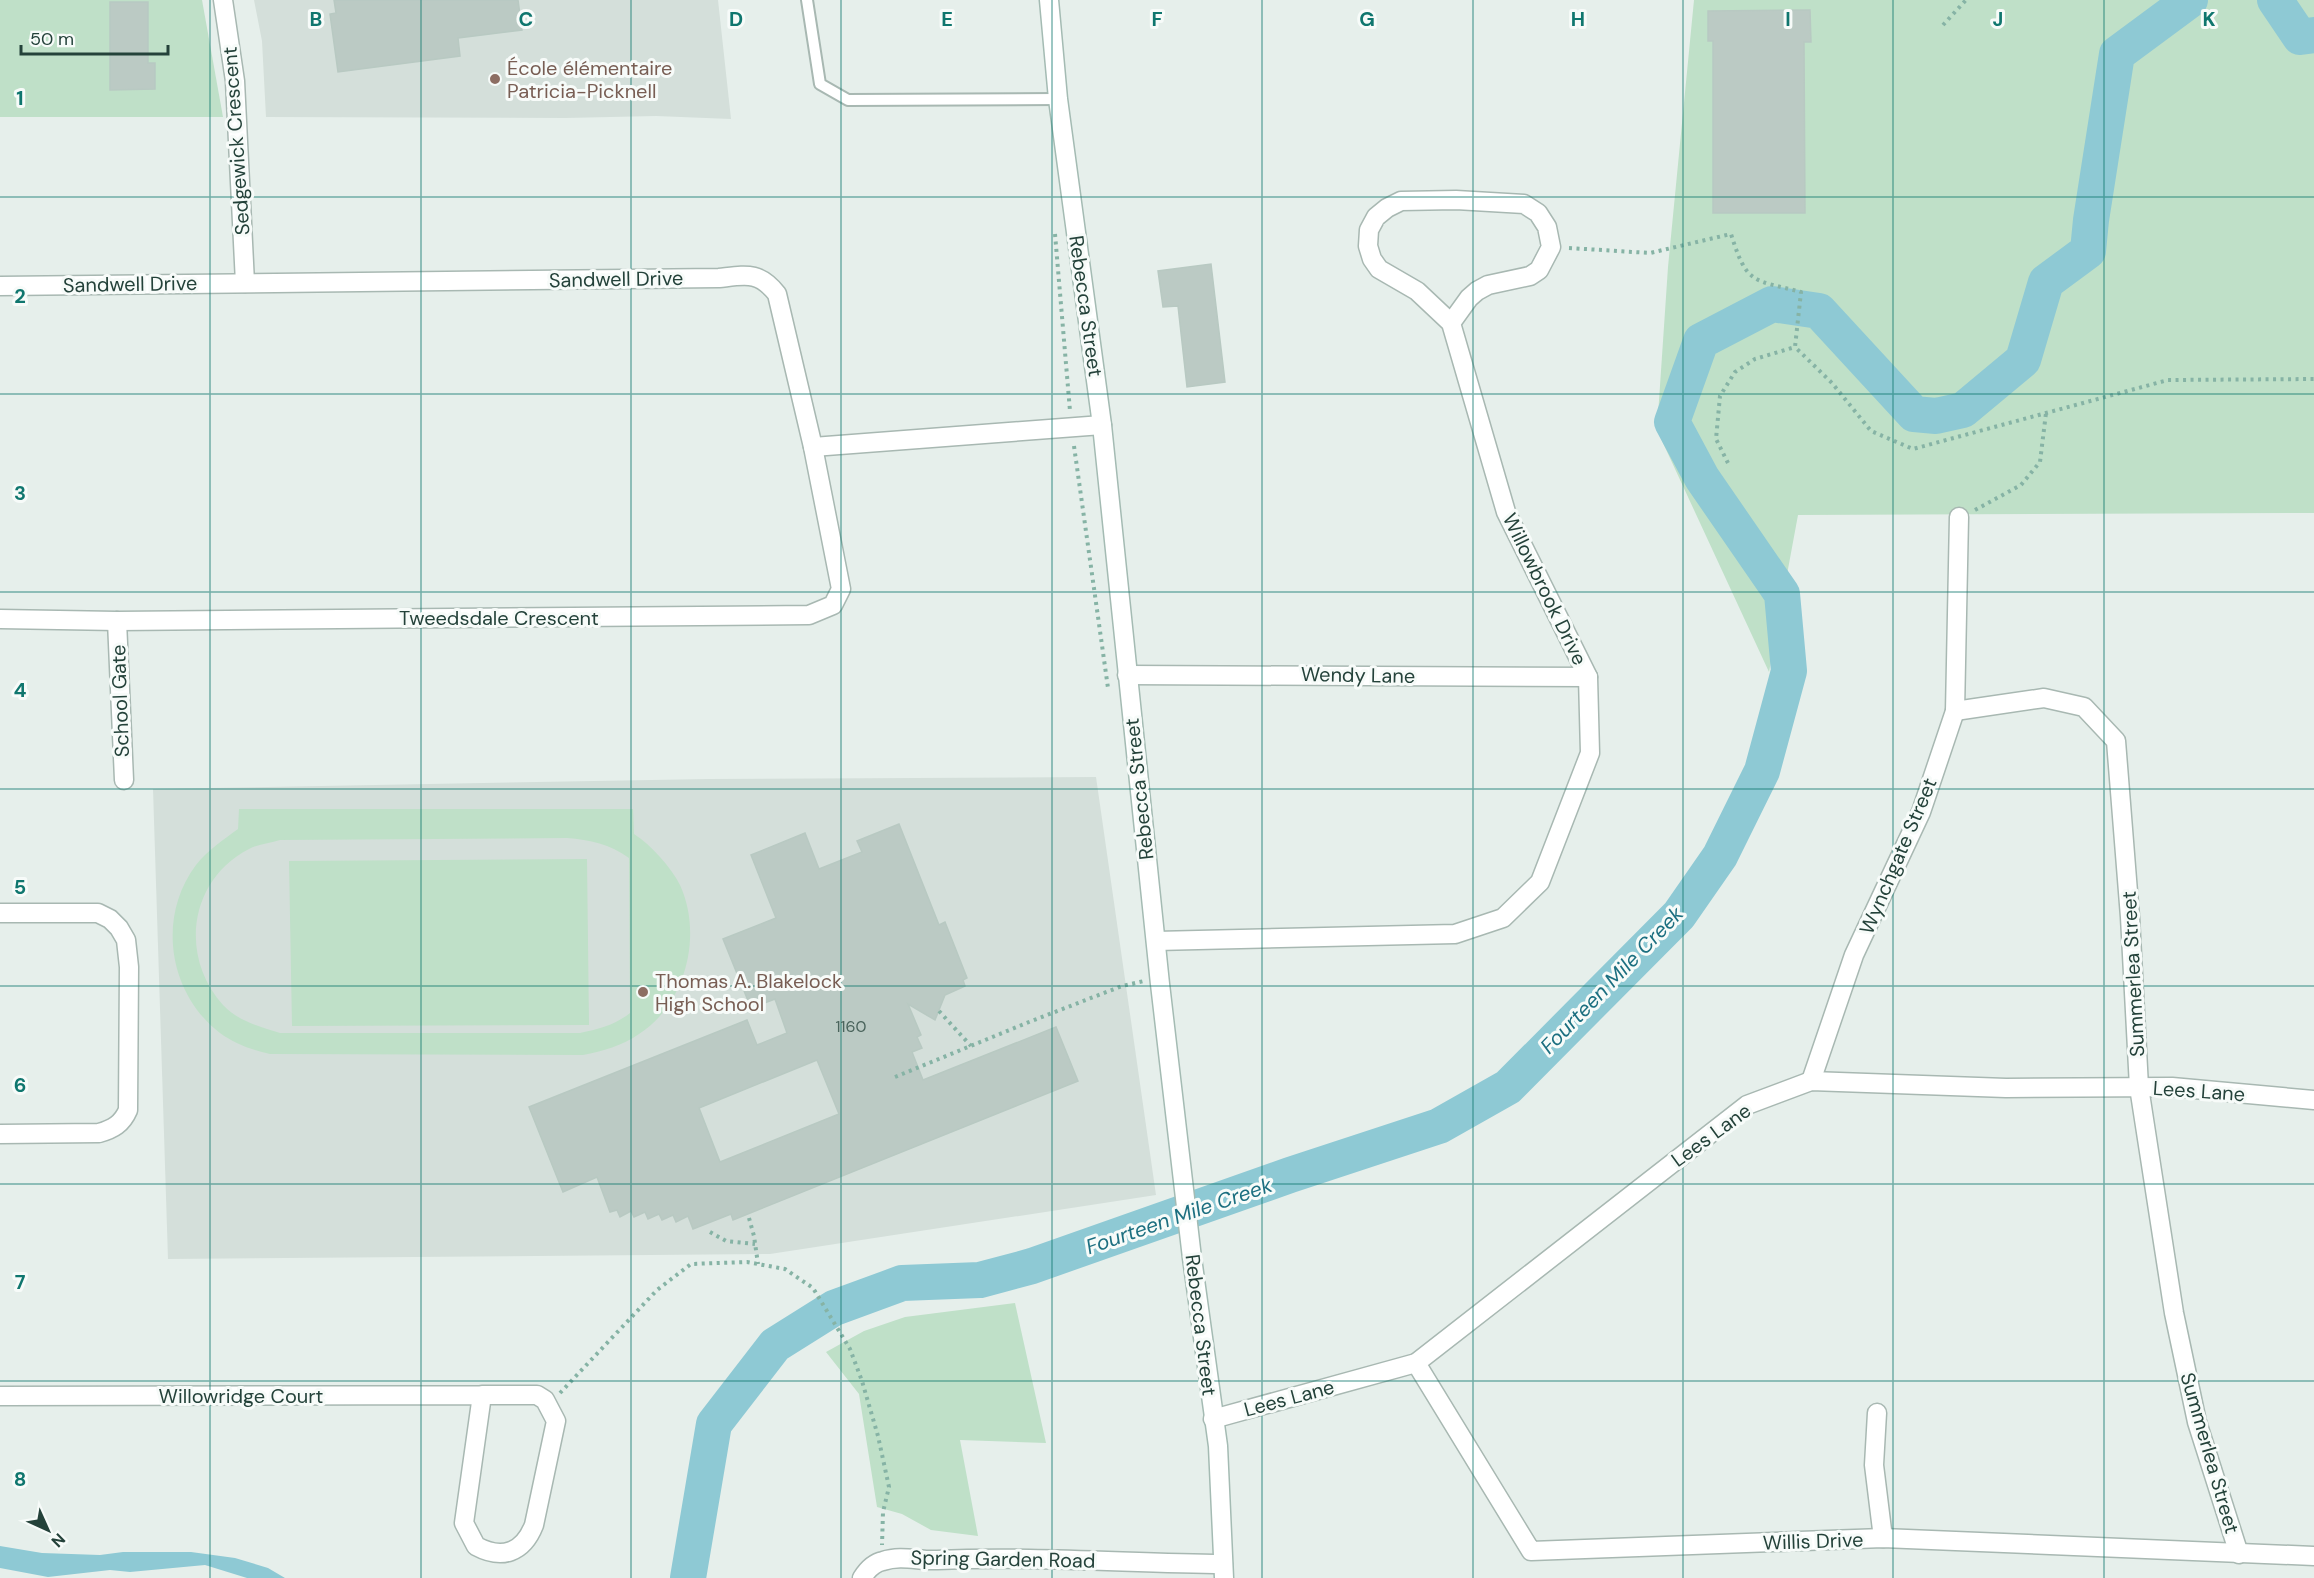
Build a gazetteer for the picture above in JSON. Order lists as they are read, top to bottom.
{
  "streets": {
    "street": [
      "Sedgewick Crescent",
      "Sandwell Drive",
      "Rebecca Street",
      "Willowbrook Drive",
      "Tweedsdale Crescent",
      "Wendy Lane",
      "School Gate",
      "Wynchgate Street",
      "Summerlea Street",
      "Lees Lane",
      "Willowridge Court",
      "Willis Drive",
      "Spring Garden Road"
    ]
  },
  "crossings": [
    ["Sedgewick Crescent", "Sandwell Drive"],
    ["Sandwell Drive", "Tweedsdale Crescent"],
    ["Rebecca Street", "Willowbrook Drive"],
    ["Rebecca Street", "Wendy Lane"],
    ["Rebecca Street", "Lees Lane"],
    ["Rebecca Street", "Spring Garden Road"],
    ["Willowbrook Drive", "Wendy Lane"],
    ["Tweedsdale Crescent", "School Gate"],
    ["Wynchgate Street", "Summerlea Street"],
    ["Wynchgate Street", "Lees Lane"],
    ["Summerlea Street", "Lees Lane"],
    ["Summerlea Street", "Willis Drive"],
    ["Lees Lane", "Willis Drive"]
  ],
  "water": ["Fourteen Mile Creek"],
  "places": ["École élémentaire Patricia-Picknell", "Thomas A. Blakelock High School"],
  "house_numbers": ["1160"],
  "scale_bar": "50 m",
  "north": "bottom right",
  "grid": {
    "columns": [
      "B",
      "C",
      "D",
      "E",
      "F",
      "G",
      "H",
      "I",
      "J",
      "K"
    ],
    "rows": [
      "1",
      "2",
      "3",
      "4",
      "5",
      "6",
      "7",
      "8"
    ]
  }
}
